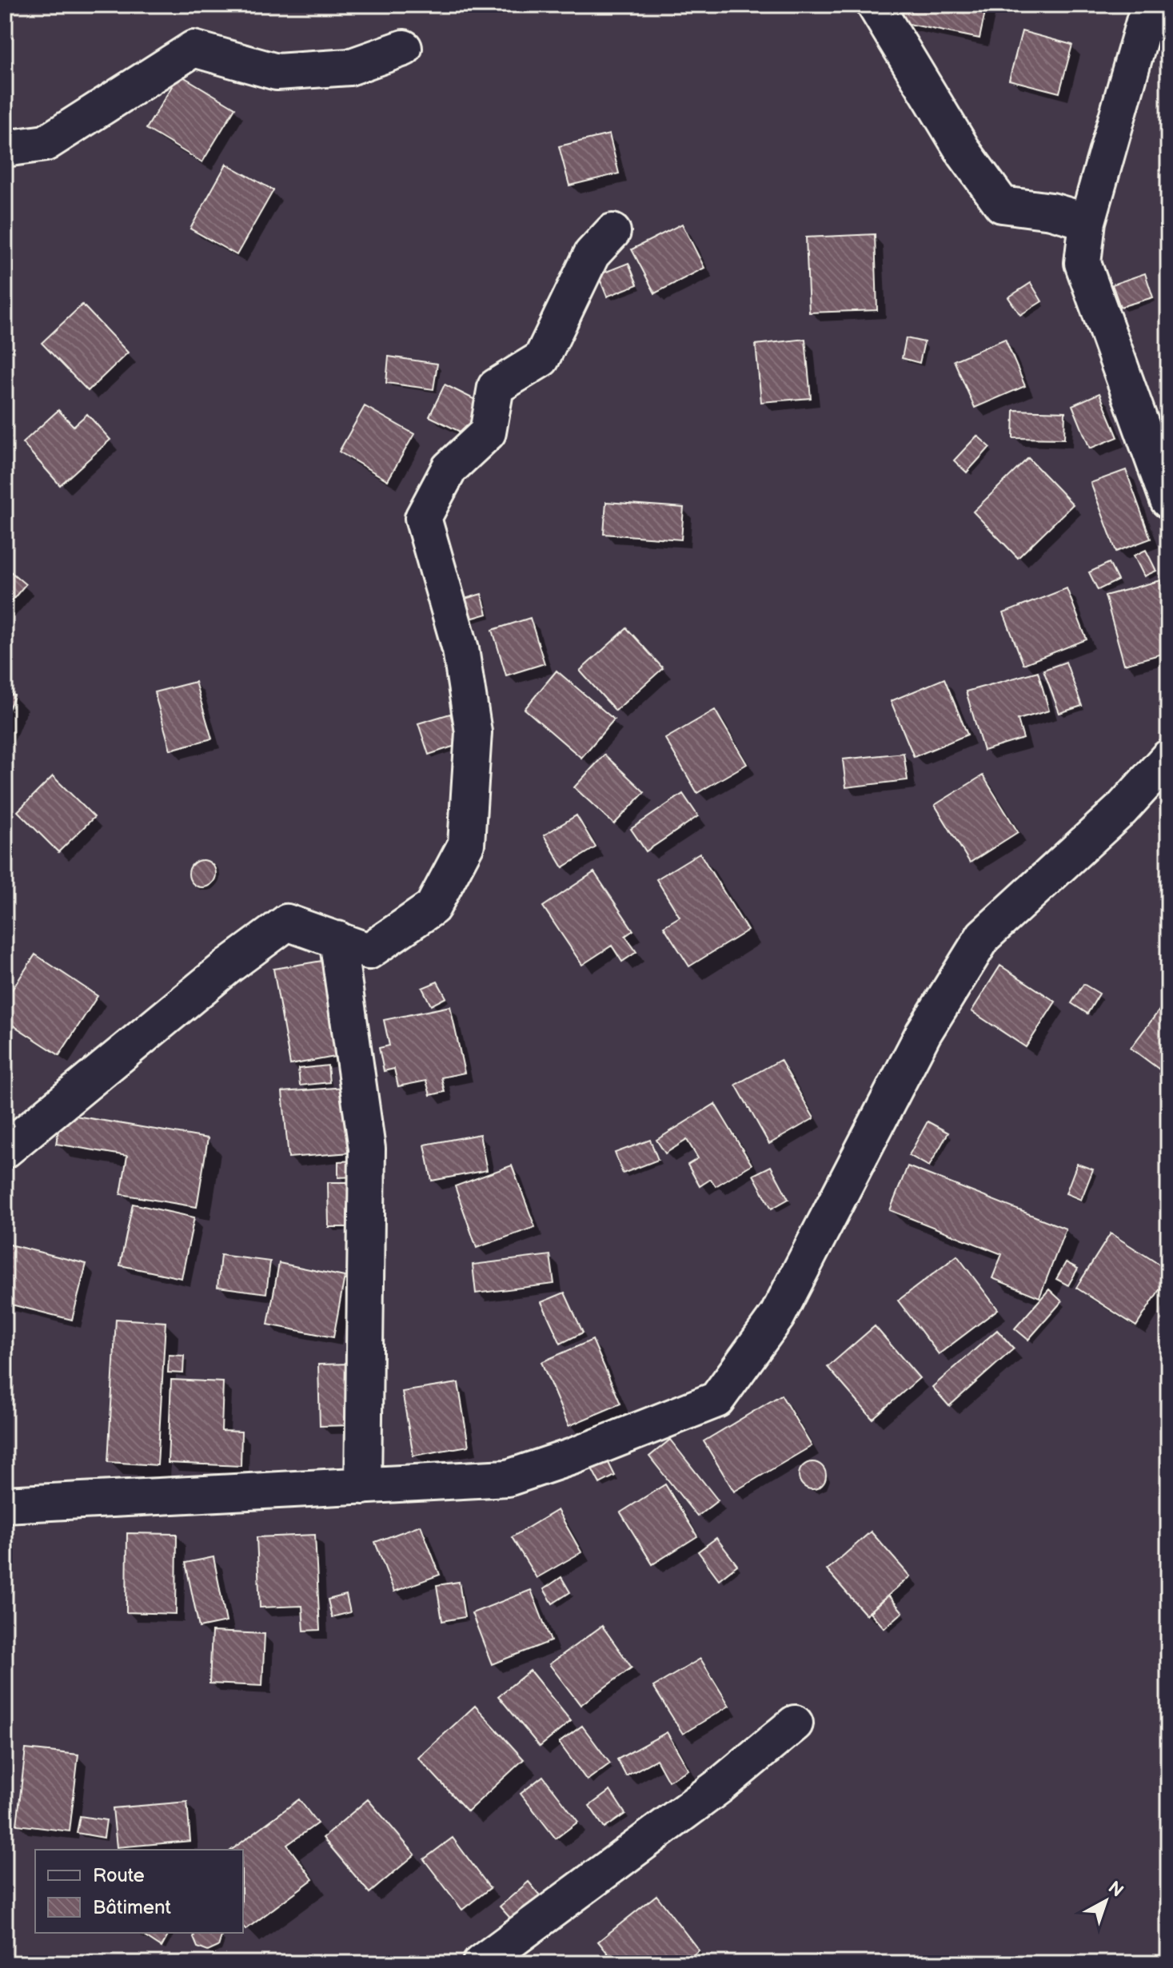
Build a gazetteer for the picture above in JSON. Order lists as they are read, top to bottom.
{
  "legend": ["Route", "Bâtiment"],
  "north": "top right"
}
